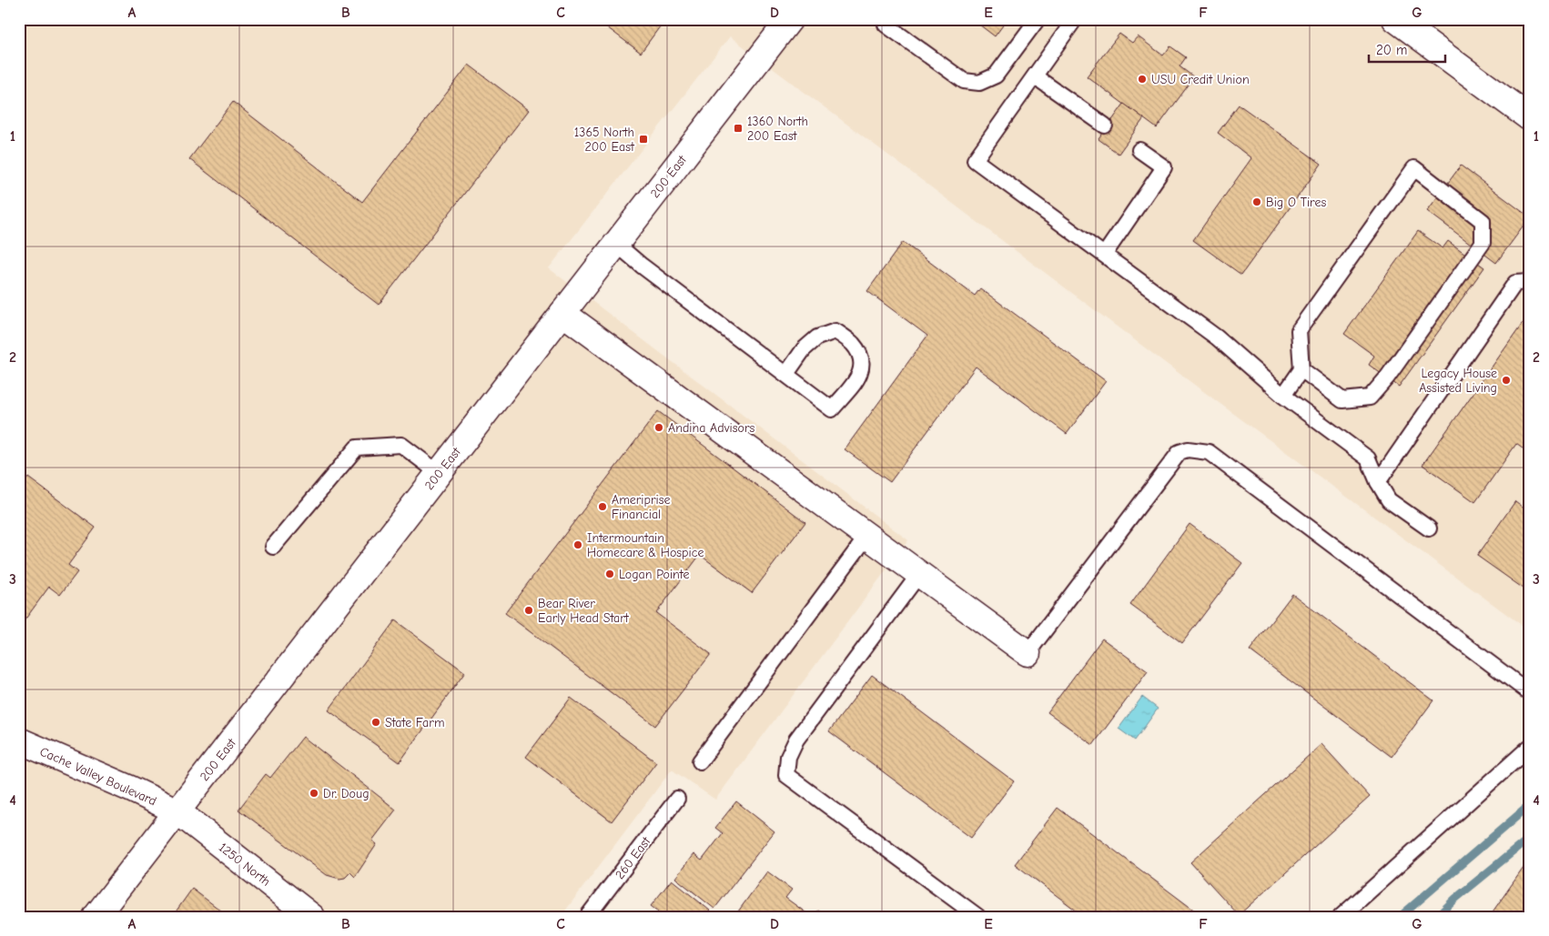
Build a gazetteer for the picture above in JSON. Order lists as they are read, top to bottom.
{
  "streets": {
    "main road": ["200 East", "Cache Valley Boulevard", "1250 North"],
    "lane": ["260 East"]
  },
  "crossings": [
    ["200 East", "Cache Valley Boulevard"],
    ["200 East", "1250 North"],
    ["Cache Valley Boulevard", "1250 North"]
  ],
  "places": {
    "other": [
      "USU Credit Union",
      "Big O Tires",
      "Legacy House Assisted Living",
      "Andina Advisors",
      "Ameriprise Financial",
      "Intermountain Homecare & Hospice",
      "Logan Pointe",
      "Bear River Early Head Start",
      "State Farm",
      "Dr. Doug"
    ],
    "transit": ["1360 North 200 East", "1365 North 200 East"]
  },
  "scale_bar": "20 m",
  "grid": {
    "columns": [
      "A",
      "B",
      "C",
      "D",
      "E",
      "F",
      "G"
    ],
    "rows": [
      "1",
      "2",
      "3",
      "4"
    ]
  }
}
